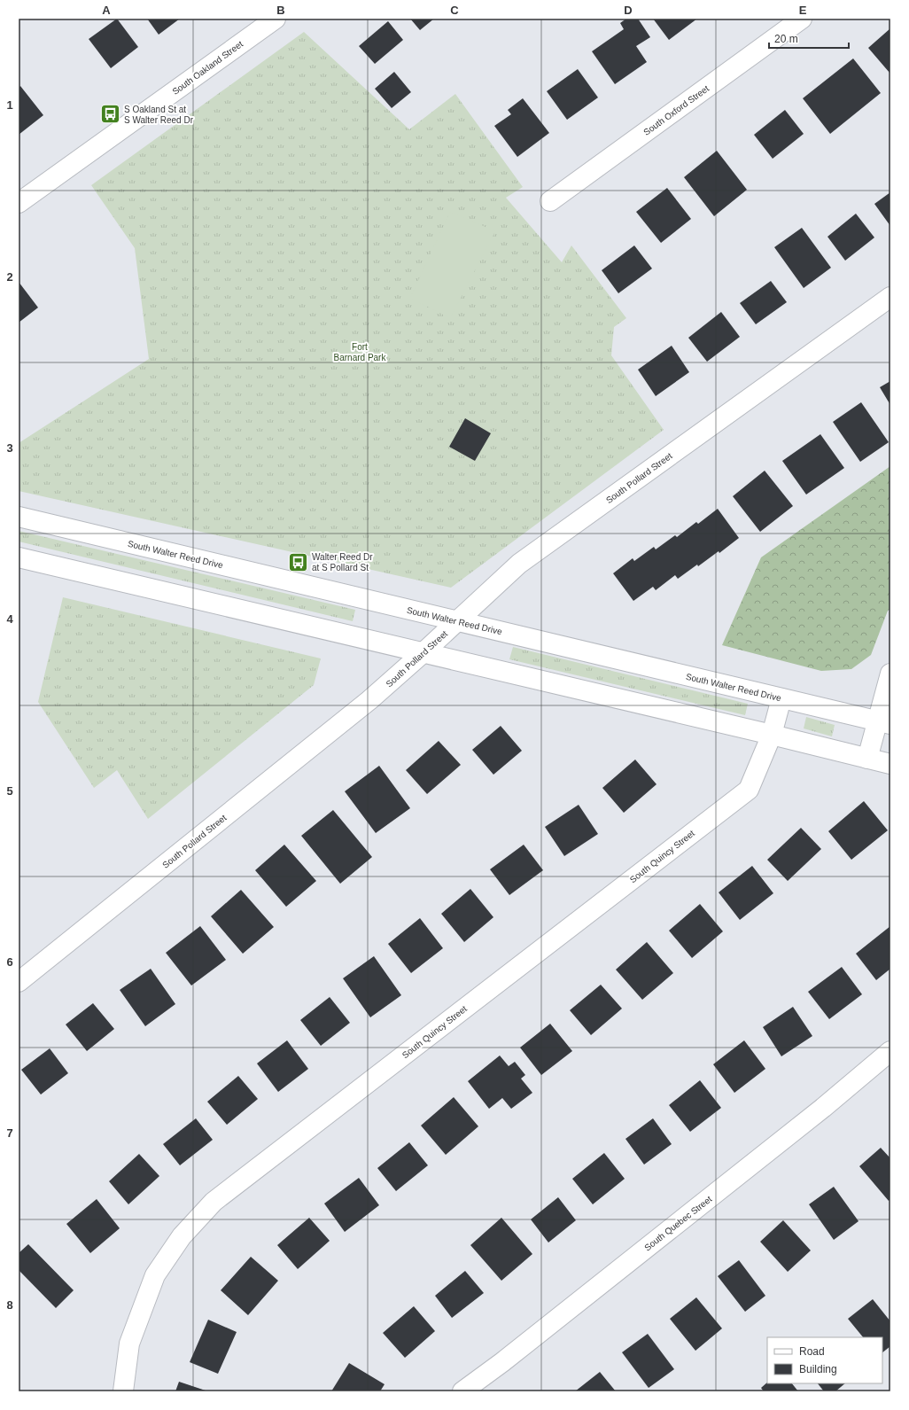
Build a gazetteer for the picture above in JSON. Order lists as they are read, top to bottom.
{
  "streets": {
    "street": [
      "South Oakland Street",
      "South Oxford Street",
      "South Pollard Street",
      "South Walter Reed Drive",
      "South Quincy Street",
      "South Quebec Street"
    ]
  },
  "crossings": [
    ["South Pollard Street", "South Walter Reed Drive"],
    ["South Walter Reed Drive", "South Quincy Street"]
  ],
  "parks": ["Fort Barnard Park"],
  "places": {
    "bus stop": ["S Oakland St at S Walter Reed Dr", "Walter Reed Dr at S Pollard St"]
  },
  "legend": ["Road", "Building"],
  "scale_bar": "20 m",
  "grid": {
    "columns": [
      "A",
      "B",
      "C",
      "D",
      "E"
    ],
    "rows": [
      "1",
      "2",
      "3",
      "4",
      "5",
      "6",
      "7",
      "8"
    ]
  }
}
